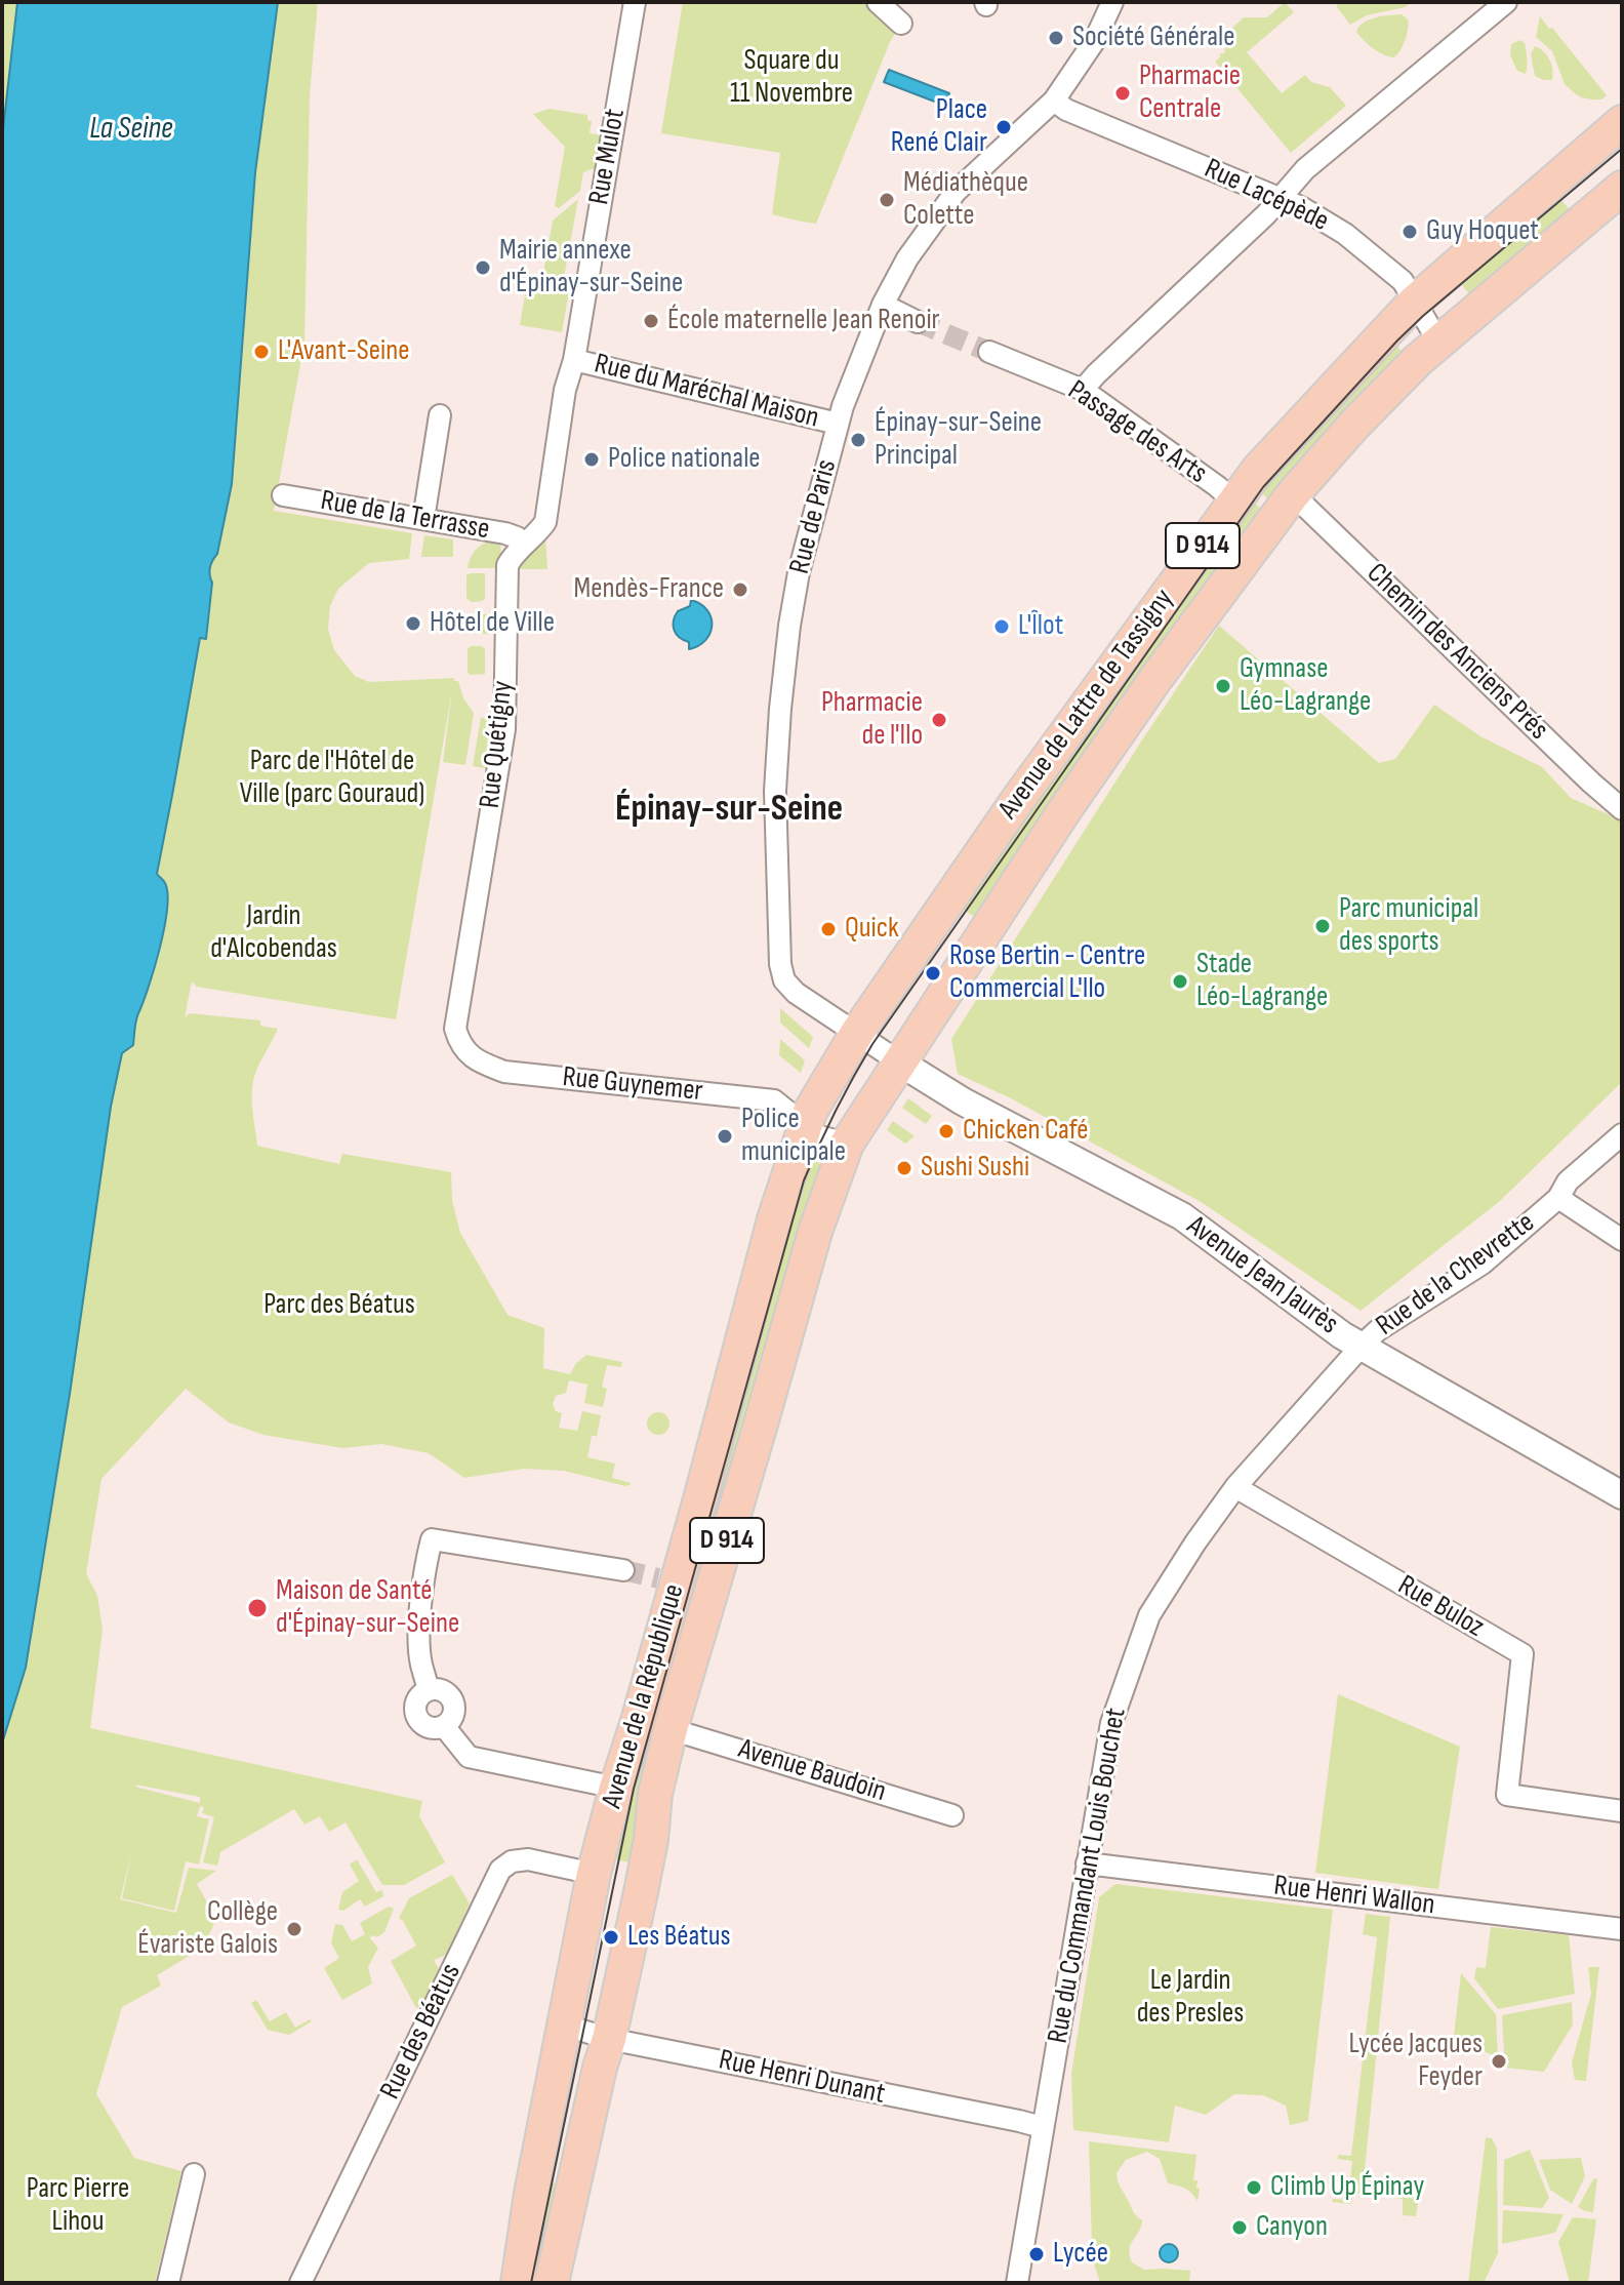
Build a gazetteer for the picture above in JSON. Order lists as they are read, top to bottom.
{
  "streets": {
    "main road": ["D 914", "Avenue de Lattre de Tassigny", "Avenue de la République"],
    "street": [
      "Rue Mulot",
      "Rue Lacépède",
      "Rue du Maréchal Maison",
      "Passage des Arts",
      "Rue de la Terrasse",
      "Rue de Paris",
      "Chemin des Anciens Prés",
      "Rue Quétigny",
      "Rue Guynemer",
      "Rue de la Chevrette",
      "Avenue Jean Jaurès",
      "Rue Buloz",
      "Avenue Baudoin",
      "Rue du Commandant Louis Bouchet",
      "Rue Henri Wallon",
      "Rue des Béatus",
      "Rue Henri Dunant"
    ]
  },
  "crossings": [
    ["Rue Mulot", "Rue du Maréchal Maison"],
    ["Rue Mulot", "Rue Quétigny"],
    ["Rue Lacépède", "Rue de Paris"],
    ["Rue Lacépède", "Avenue de Lattre de Tassigny"],
    ["Rue du Maréchal Maison", "Rue de Paris"],
    ["Rue du Maréchal Maison", "Rue Quétigny"],
    ["Passage des Arts", "Avenue de Lattre de Tassigny"],
    ["Rue de la Terrasse", "Rue Quétigny"],
    ["Rue de Paris", "Avenue de Lattre de Tassigny"],
    ["Rue de Paris", "Avenue Jean Jaurès"],
    ["Rue de Paris", "Avenue de la République"],
    ["Chemin des Anciens Prés", "Avenue de Lattre de Tassigny"],
    ["Avenue de Lattre de Tassigny", "Avenue Jean Jaurès"],
    ["Avenue de Lattre de Tassigny", "Avenue de la République"],
    ["Rue Quétigny", "Rue Guynemer"],
    ["Rue Guynemer", "Avenue de la République"],
    ["Rue de la Chevrette", "Avenue Jean Jaurès"],
    ["Rue de la Chevrette", "Rue du Commandant Louis Bouchet"],
    ["Avenue Jean Jaurès", "Avenue de la République"],
    ["Avenue Jean Jaurès", "Rue du Commandant Louis Bouchet"],
    ["Rue Buloz", "Rue du Commandant Louis Bouchet"],
    ["Avenue de la République", "Avenue Baudoin"],
    ["Avenue de la République", "Rue des Béatus"],
    ["Avenue de la République", "Rue Henri Dunant"],
    ["Rue du Commandant Louis Bouchet", "Rue Henri Wallon"],
    ["Rue du Commandant Louis Bouchet", "Rue Henri Dunant"]
  ],
  "districts": ["Épinay-sur-Seine"],
  "water": ["La Seine"],
  "parks": [
    "Square du 11 Novembre",
    "Parc de l'Hôtel de Ville (parc Gouraud)",
    "Jardin d'Alcobendas",
    "Parc des Béatus",
    "Le Jardin des Presles",
    "Parc Pierre Lihou"
  ],
  "places": [
    "Société Générale",
    "Pharmacie Centrale",
    "Place René Clair",
    "Médiathèque Colette",
    "Guy Hoquet",
    "Mairie annexe d'Épinay-sur-Seine",
    "École maternelle Jean Renoir",
    "L'Avant-Seine",
    "Épinay-sur-Seine Principal",
    "Police nationale",
    "Mendès-France",
    "Hôtel de Ville",
    "L'Îlot",
    "Gymnase Léo-Lagrange",
    "Pharmacie de l'Ilo",
    "Parc municipal des sports",
    "Quick",
    "Rose Bertin - Centre Commercial L'Ilo",
    "Stade Léo-Lagrange",
    "Chicken Café",
    "Police municipale",
    "Sushi Sushi",
    "Maison de Santé d'Épinay-sur-Seine",
    "Collège Évariste Galois",
    "Les Béatus",
    "Lycée Jacques Feyder",
    "Climb Up Épinay",
    "Canyon",
    "Lycée"
  ]
}
